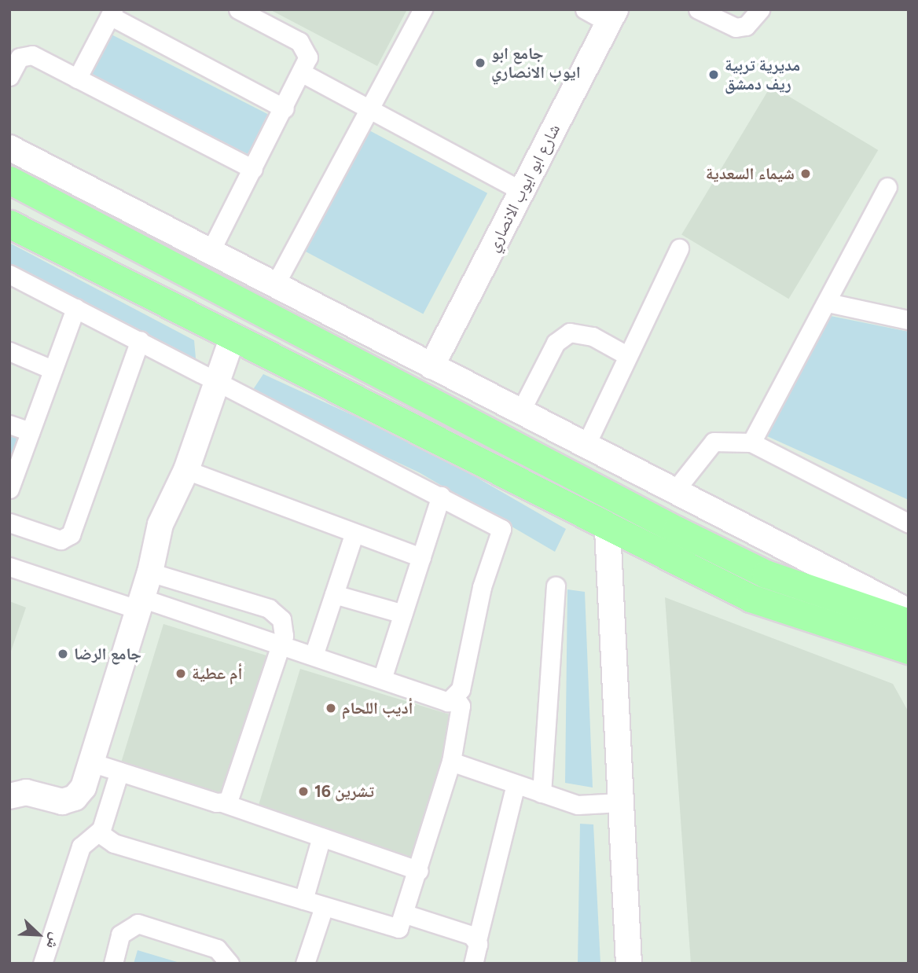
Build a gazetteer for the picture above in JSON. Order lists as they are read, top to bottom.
{
  "streets": {
    "street": ["شارع ابو ايوب الانصاري"]
  },
  "places": [
    "جامع ابو ايوب الانصاري",
    "مديرية تربية ريف دمشق",
    "شيماء السعدية",
    "جامع الرضا",
    "أم عطية",
    "أديب اللحام",
    "16 تشرين"
  ],
  "north": "bottom right"
}
